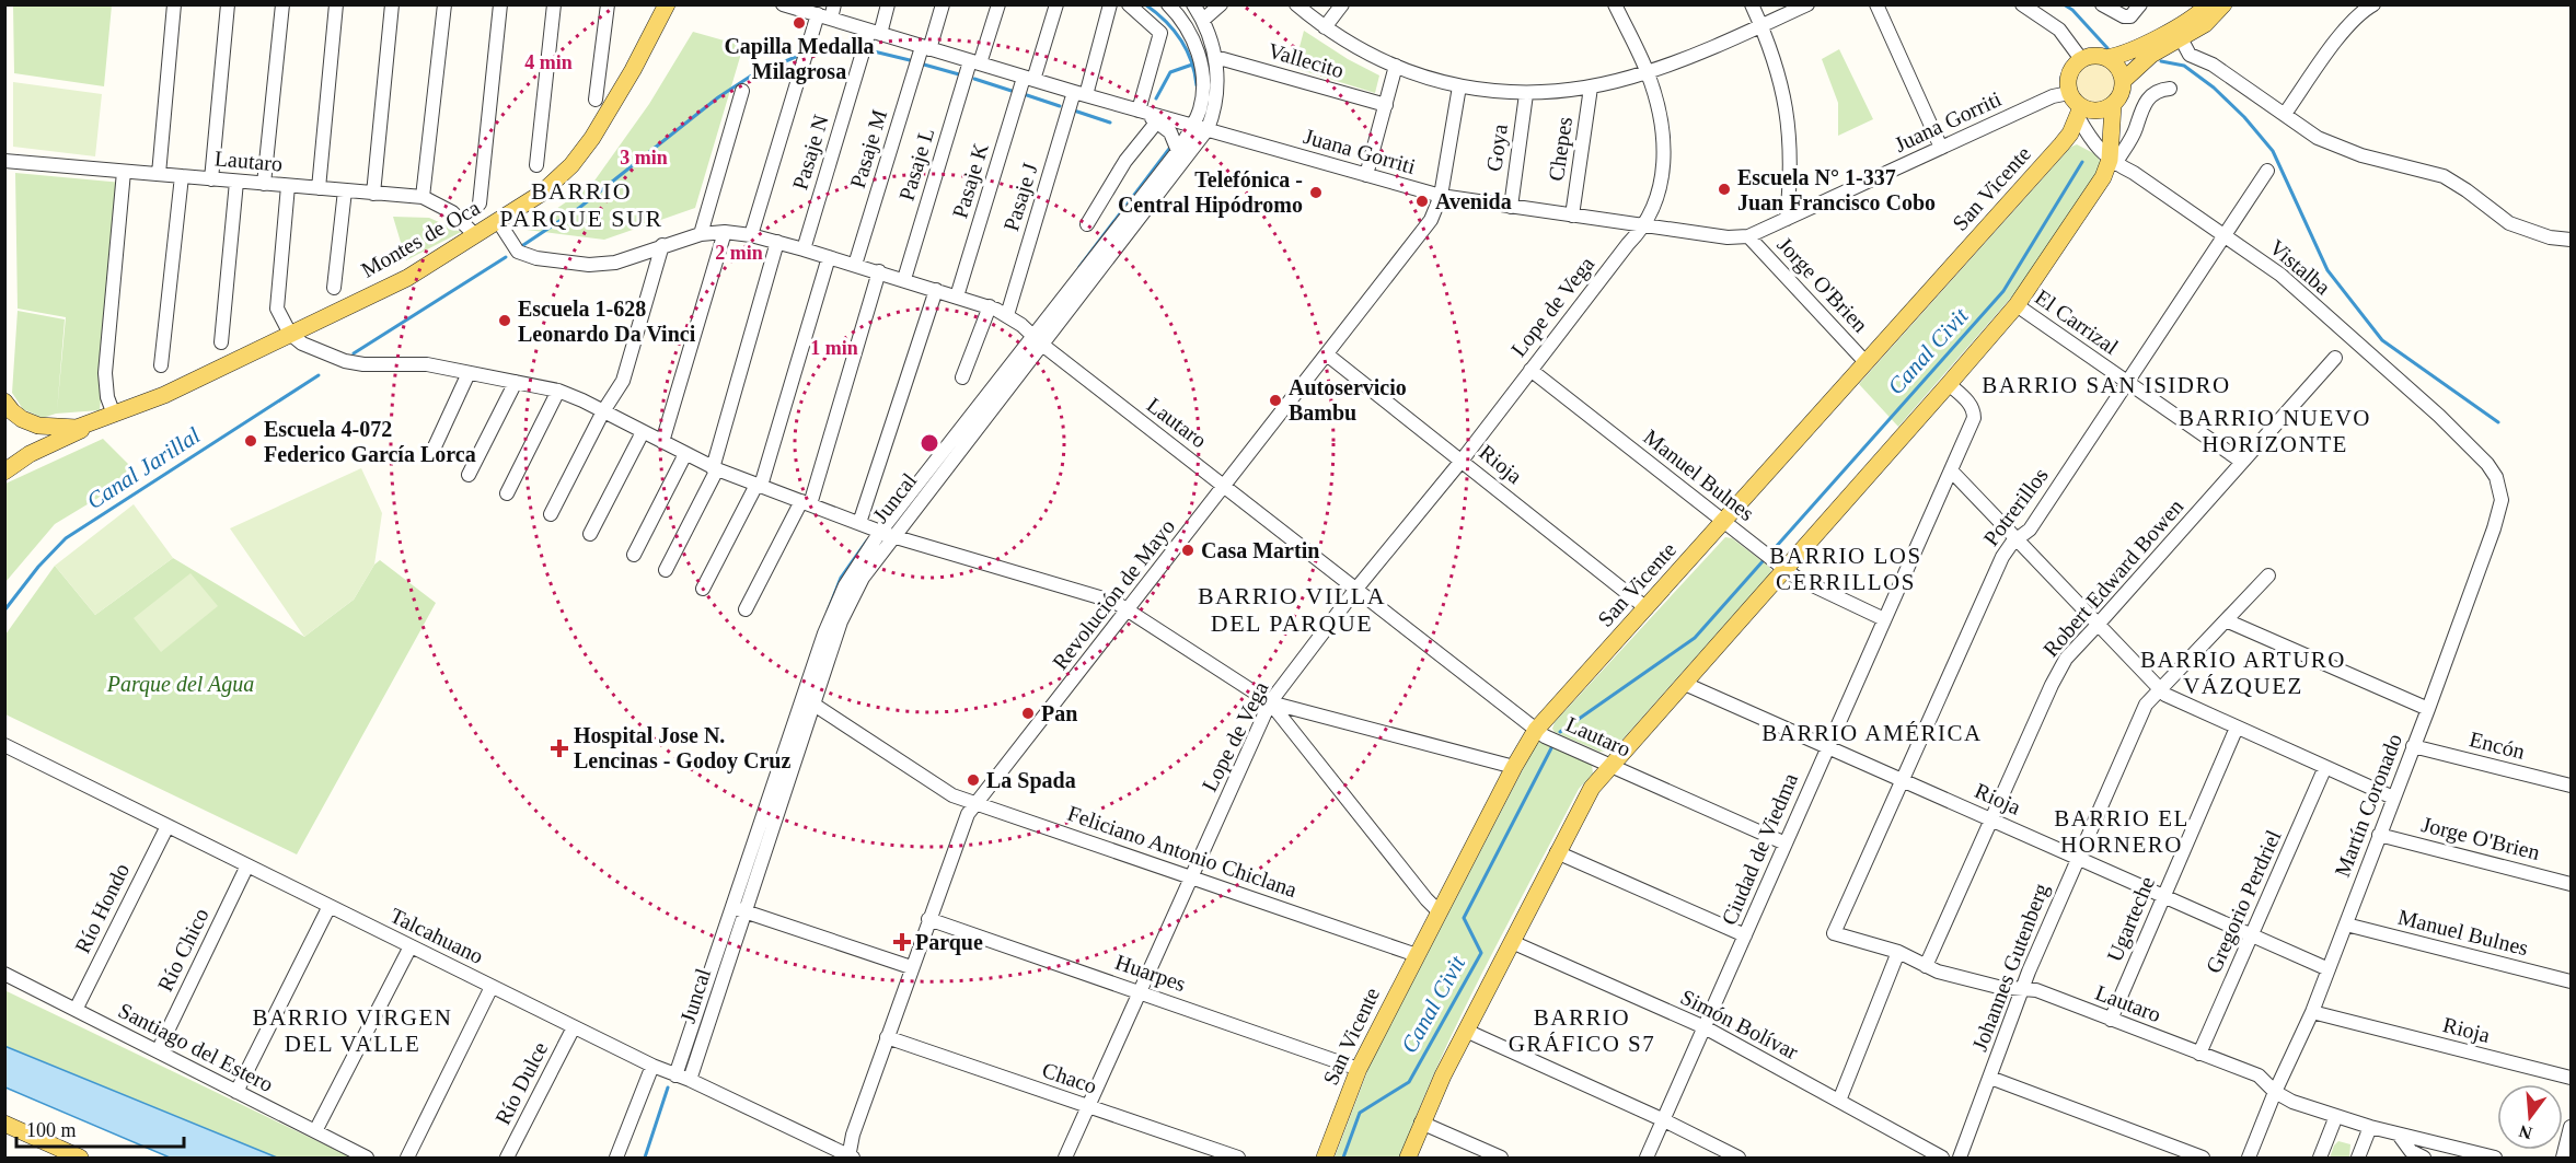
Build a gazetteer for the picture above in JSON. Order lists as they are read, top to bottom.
{
  "streets": {
    "main road": ["San Vicente", "Montes de Oca"],
    "street": [
      "Vallecito",
      "Juana Gorriti",
      "Goya",
      "Pasaje M",
      "Chepes",
      "Pasaje N",
      "Lautaro",
      "Pasaje L",
      "Pasaje K",
      "Pasaje J",
      "Vistalba",
      "Jorge O'Brien",
      "Lope de Vega",
      "El Carrizal",
      "Rioja",
      "Manuel Bulnes",
      "Juncal",
      "Potrerillos",
      "Robert Edward Bowen",
      "Revolución de Mayo",
      "Encón",
      "Martín Coronado",
      "Ciudad de Viedma",
      "Feliciano Antonio Chiclana",
      "Gregorio Perdriel",
      "Río Hondo",
      "Ugarteche",
      "Talcahuano",
      "Río Chico",
      "Johannes Gutenberg",
      "Huarpes",
      "Simón Bolívar",
      "Santiago del Estero",
      "Chaco",
      "Río Dulce"
    ]
  },
  "crossings": [
    ["Vallecito", "Juncal"],
    ["Juana Gorriti", "Goya"],
    ["Juana Gorriti", "Pasaje M"],
    ["Juana Gorriti", "Chepes"],
    ["Juana Gorriti", "Pasaje N"],
    ["Juana Gorriti", "Pasaje L"],
    ["Juana Gorriti", "Pasaje K"],
    ["Juana Gorriti", "San Vicente"],
    ["Juana Gorriti", "Pasaje J"],
    ["Juana Gorriti", "Vistalba"],
    ["Juana Gorriti", "Jorge O'Brien"],
    ["Juana Gorriti", "Lope de Vega"],
    ["Juana Gorriti", "Juncal"],
    ["Juana Gorriti", "Revolución de Mayo"],
    ["Pasaje M", "Lautaro"],
    ["Pasaje N", "Lautaro"],
    ["Lautaro", "Pasaje L"],
    ["Lautaro", "Pasaje K"],
    ["Lautaro", "San Vicente"],
    ["Lautaro", "Pasaje J"],
    ["Lautaro", "Montes de Oca"],
    ["Lautaro", "Lope de Vega"],
    ["Lautaro", "Juncal"],
    ["Lautaro", "Potrerillos"],
    ["Lautaro", "Robert Edward Bowen"],
    ["Lautaro", "Revolución de Mayo"],
    ["Lautaro", "Martín Coronado"],
    ["Lautaro", "Ciudad de Viedma"],
    ["Lautaro", "Gregorio Perdriel"],
    ["Lautaro", "Ugarteche"],
    ["Lautaro", "Johannes Gutenberg"],
    ["San Vicente", "Vistalba"],
    ["San Vicente", "Jorge O'Brien"],
    ["San Vicente", "Rioja"],
    ["San Vicente", "Manuel Bulnes"],
    ["San Vicente", "Feliciano Antonio Chiclana"],
    ["San Vicente", "Huarpes"],
    ["Vistalba", "Potrerillos"],
    ["Vistalba", "Martín Coronado"],
    ["Jorge O'Brien", "Martín Coronado"],
    ["Lope de Vega", "Rioja"],
    ["Lope de Vega", "Manuel Bulnes"],
    ["Lope de Vega", "Feliciano Antonio Chiclana"],
    ["Lope de Vega", "Huarpes"],
    ["Lope de Vega", "Chaco"],
    ["El Carrizal", "Potrerillos"],
    ["El Carrizal", "Robert Edward Bowen"],
    ["Rioja", "Potrerillos"],
    ["Rioja", "Robert Edward Bowen"],
    ["Rioja", "Revolución de Mayo"],
    ["Rioja", "Martín Coronado"],
    ["Rioja", "Ciudad de Viedma"],
    ["Rioja", "Gregorio Perdriel"],
    ["Rioja", "Ugarteche"],
    ["Rioja", "Johannes Gutenberg"],
    ["Manuel Bulnes", "Martín Coronado"],
    ["Manuel Bulnes", "Ciudad de Viedma"],
    ["Juncal", "Feliciano Antonio Chiclana"],
    ["Juncal", "Talcahuano"],
    ["Revolución de Mayo", "Feliciano Antonio Chiclana"],
    ["Revolución de Mayo", "Talcahuano"],
    ["Revolución de Mayo", "Huarpes"],
    ["Revolución de Mayo", "Chaco"],
    ["Encón", "Martín Coronado"],
    ["Ciudad de Viedma", "Simón Bolívar"],
    ["Río Hondo", "Talcahuano"],
    ["Río Hondo", "Santiago del Estero"],
    ["Talcahuano", "Río Chico"],
    ["Talcahuano", "Río Dulce"],
    ["Río Chico", "Santiago del Estero"]
  ],
  "districts": [
    "BARRIO PARQUE SUR",
    "BARRIO SAN ISIDRO",
    "BARRIO NUEVO HORIZONTE",
    "BARRIO LOS CERRILLOS",
    "BARRIO VILLA DEL PARQUE",
    "BARRIO ARTURO VÁZQUEZ",
    "BARRIO AMÉRICA",
    "BARRIO EL HORNERO",
    "BARRIO VIRGEN DEL VALLE",
    "BARRIO GRÁFICO S7"
  ],
  "water": ["Canal Civit", "Canal Jarillal"],
  "parks": ["Parque del Agua"],
  "places": {
    "other": [
      "Capilla Medalla Milagrosa",
      "Escuela N° 1-337 Juan Francisco Cobo",
      "Telefónica - Central Hipódromo",
      "Avenida",
      "Escuela 1-628 Leonardo Da Vinci",
      "Autoservicio Bambu",
      "Escuela 4-072 Federico García Lorca",
      "Casa Martin",
      "Pan",
      "La Spada"
    ],
    "health": ["Hospital Jose N. Lencinas - Godoy Cruz", "Parque"]
  },
  "scale_bar": "100 m",
  "north": "bottom",
  "rings": [
    "4 min",
    "3 min",
    "2 min",
    "1 min"
  ]
}
